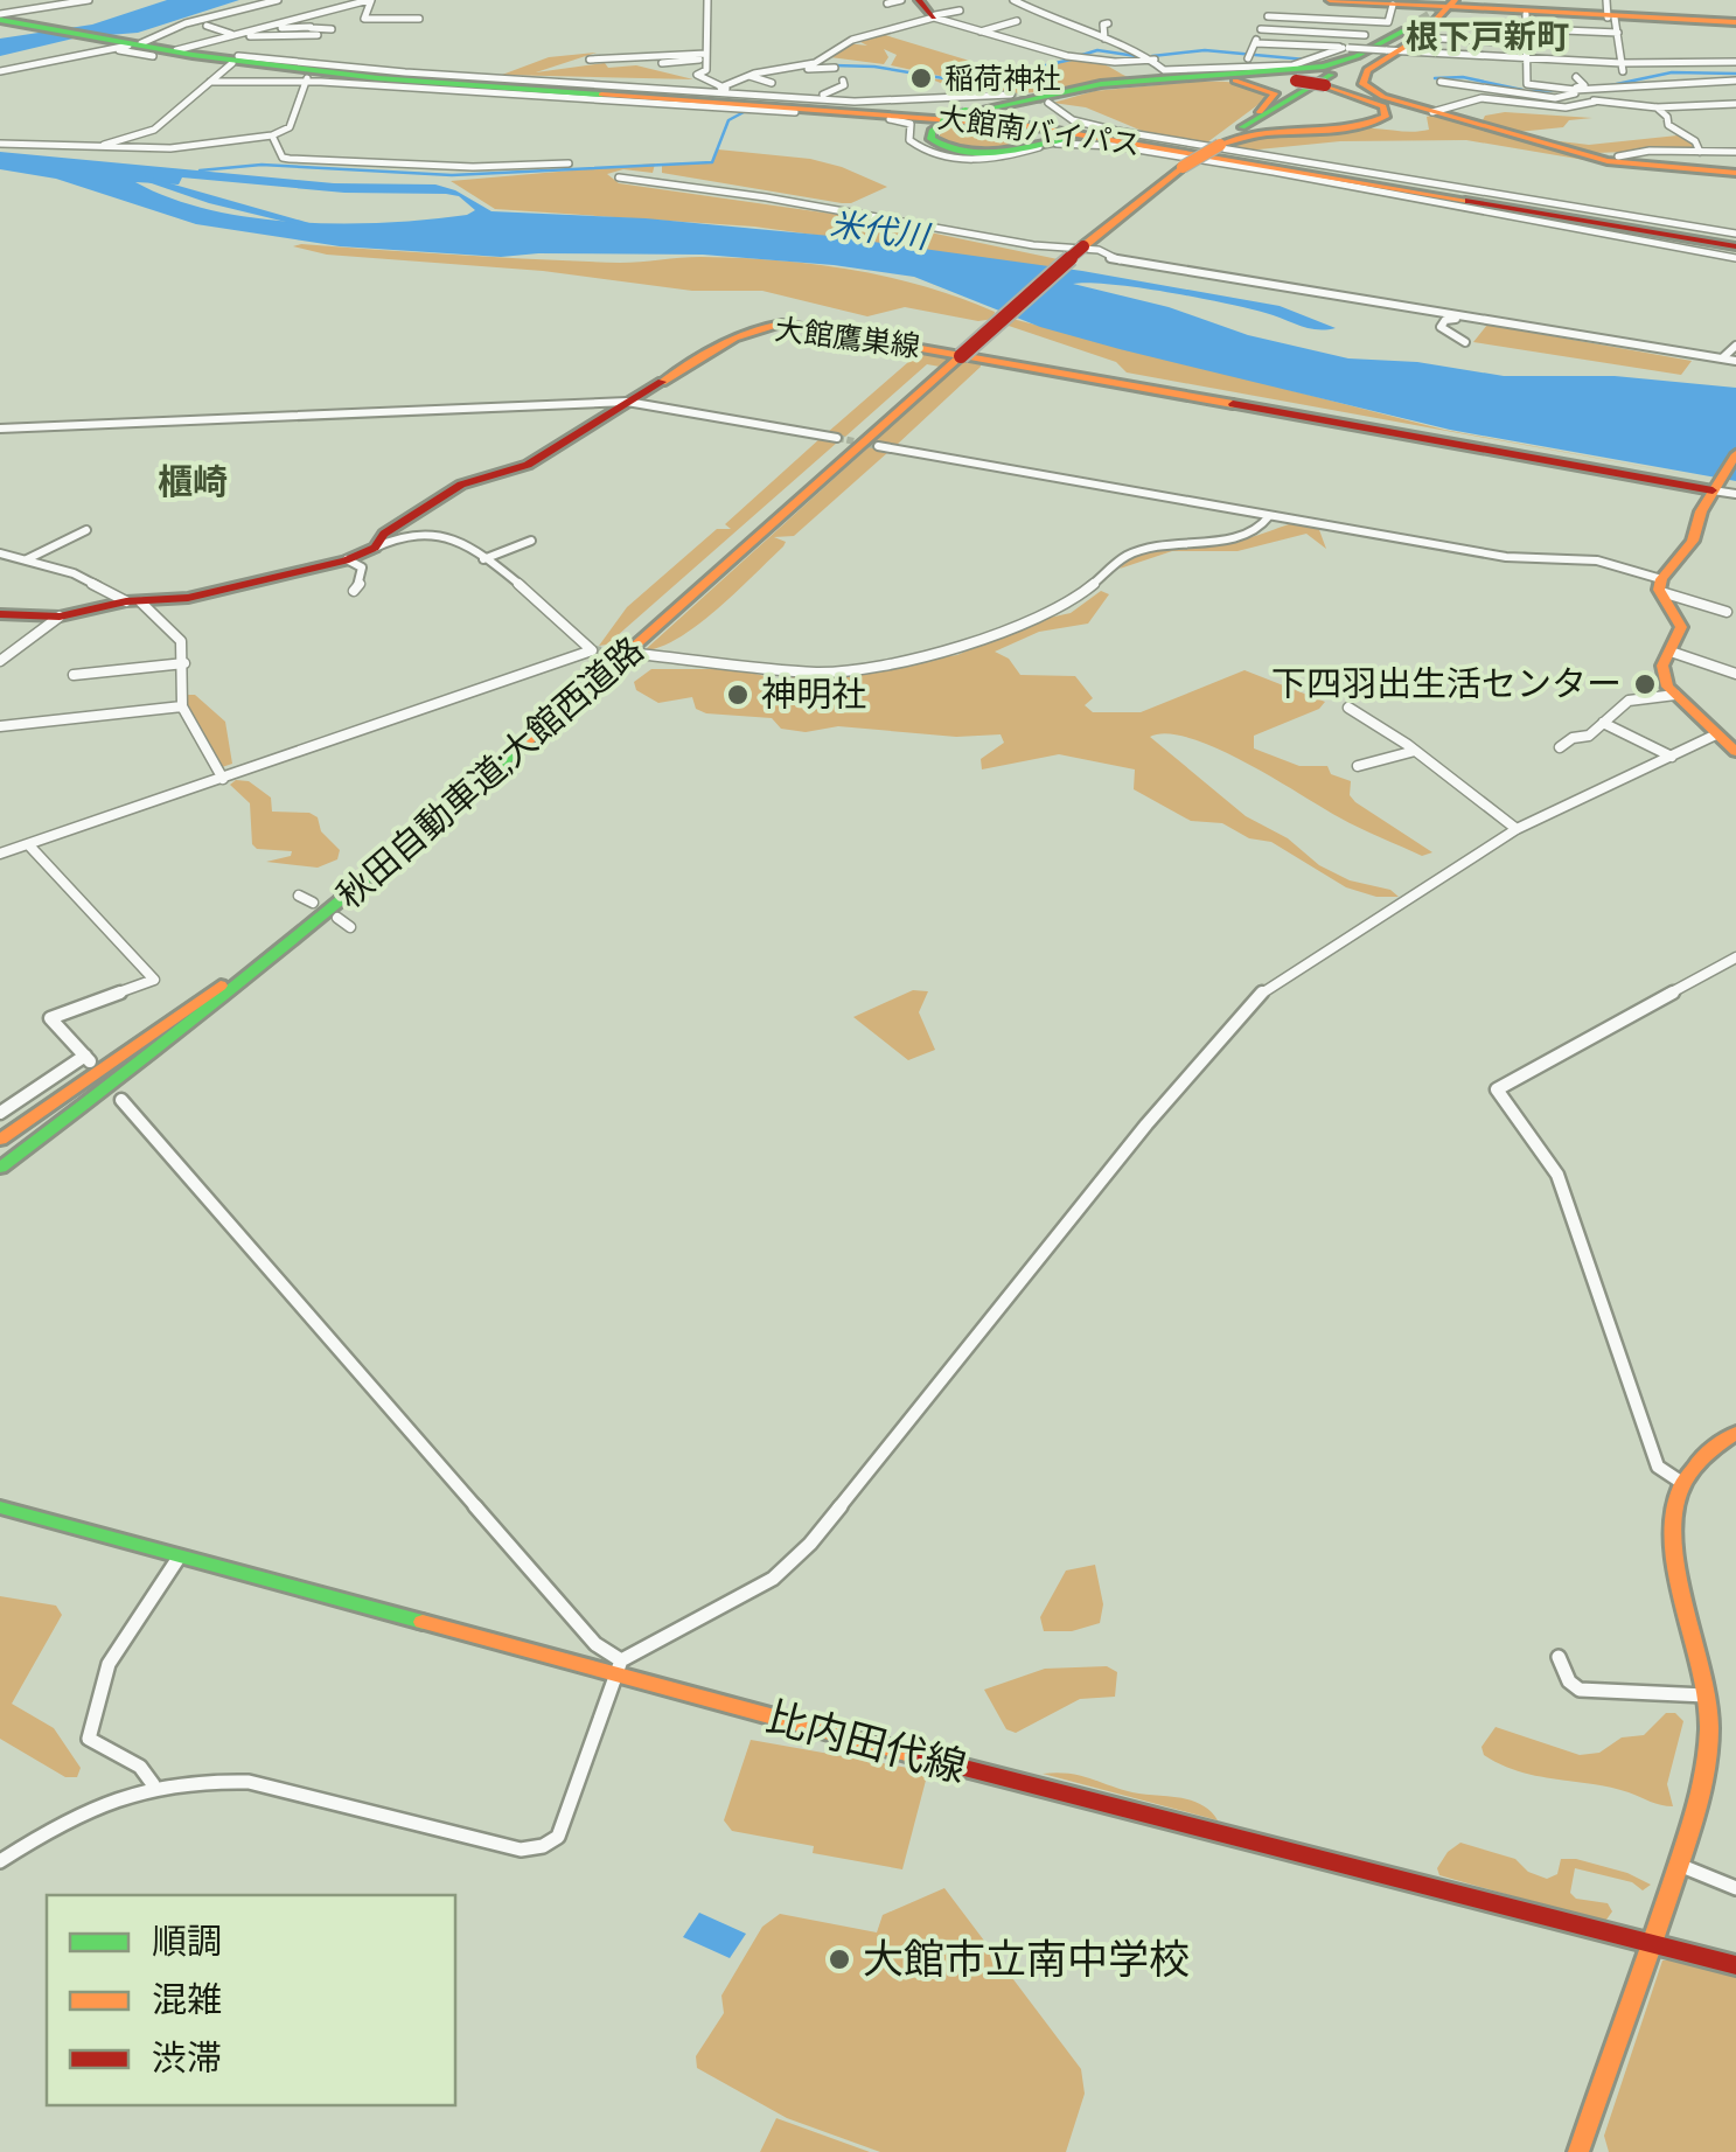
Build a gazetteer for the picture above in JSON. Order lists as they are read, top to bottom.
{
  "streets": {
    "main road": [
      "大館南バイパス",
      "大館鷹巣線",
      "秋田自動車道;大館西道路",
      "比内田代線"
    ]
  },
  "crossings": [
    ["大館南バイパス", "秋田自動車道;大館西道路"]
  ],
  "districts": ["根下戸新町", "櫃崎"],
  "water": ["米代川"],
  "places": [
    "稲荷神社",
    "下四羽出生活センター",
    "神明社",
    "大館市立南中学校"
  ],
  "legend": ["順調", "混雑", "渋滞"]
}
